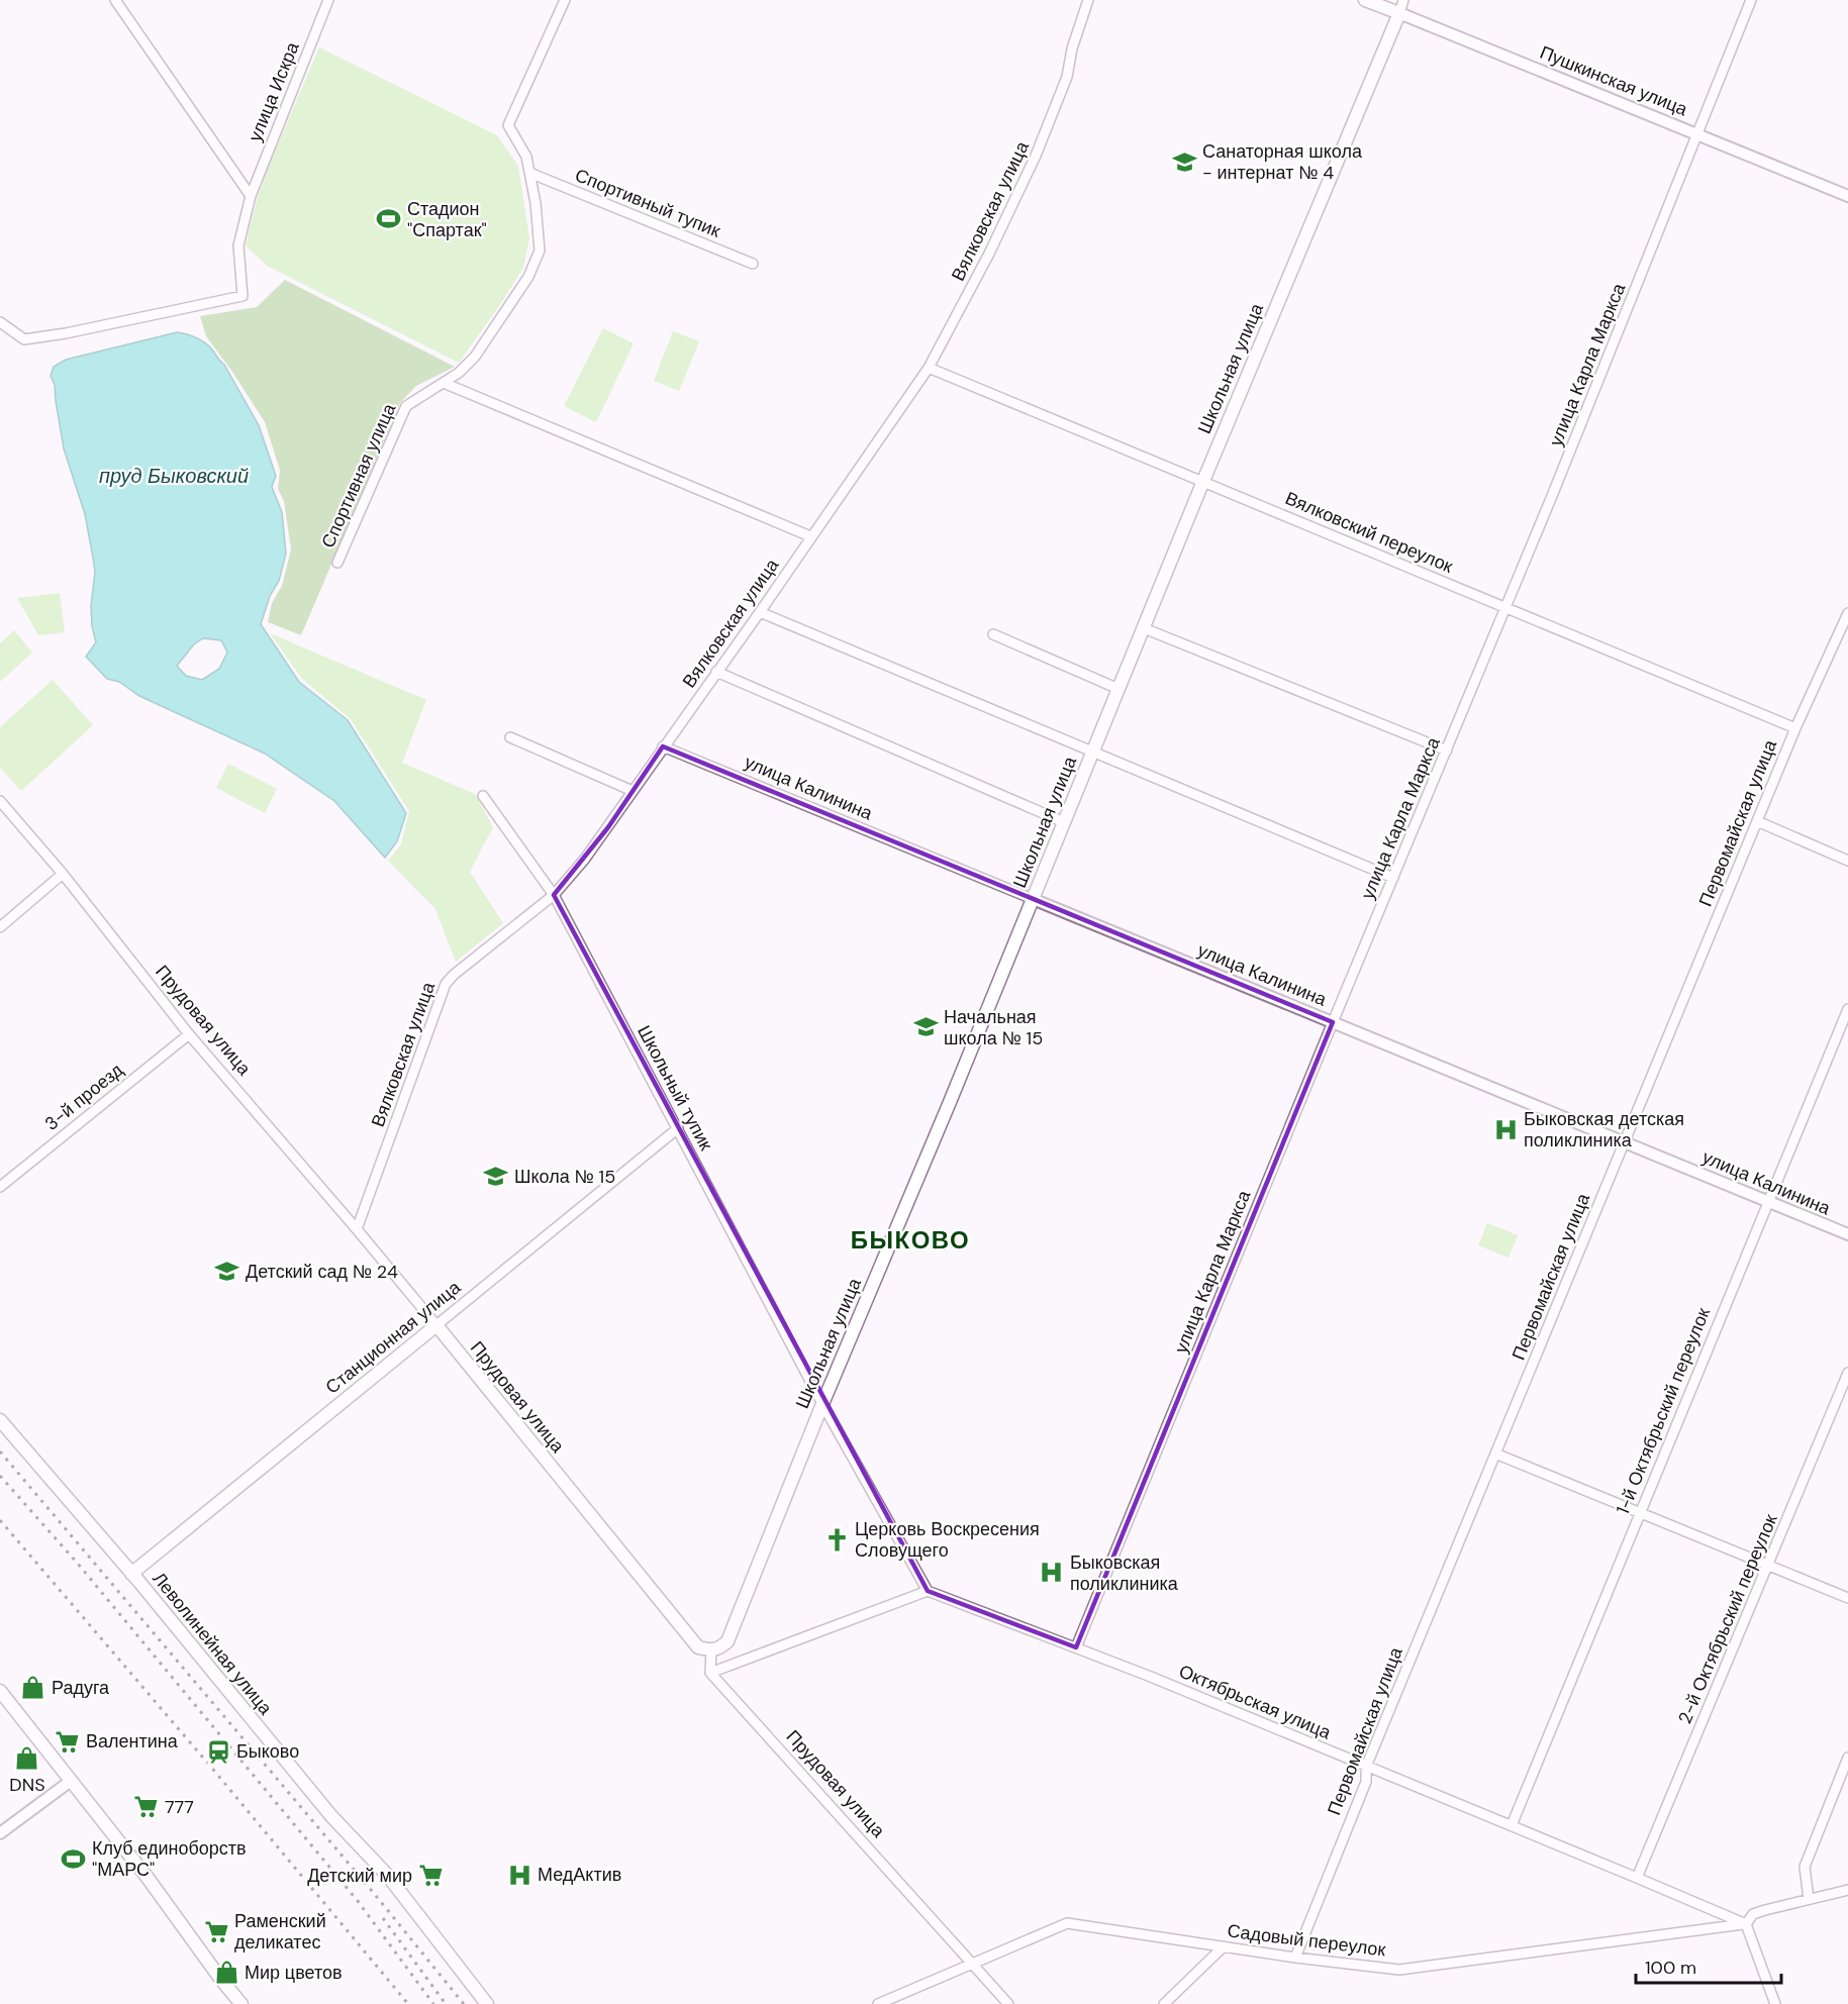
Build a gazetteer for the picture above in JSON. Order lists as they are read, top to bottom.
{
  "streets": {
    "main road": [
      "Пушкинская улица",
      "Школьная улица",
      "Прудовая улица",
      "Станционная улица",
      "Леволинейная улица"
    ],
    "street": [
      "улица Искра",
      "Спортивный тупик",
      "Вялковская улица",
      "улица Карла Маркса",
      "Спортивная улица",
      "Вялковский переулок",
      "улица Калинина",
      "Первомайская улица",
      "Школьный тупик",
      "3-й проезд",
      "1-й Октябрьский переулок",
      "2-й Октябрьский переулок",
      "Октябрьская улица",
      "Садовый переулок"
    ]
  },
  "crossings": [
    ["Пушкинская улица", "улица Карла Маркса"],
    ["Пушкинская улица", "Школьная улица"],
    ["Спортивный тупик", "Спортивная улица"],
    ["Вялковская улица", "Вялковский переулок"],
    ["Вялковская улица", "улица Калинина"],
    ["Вялковская улица", "Прудовая улица"],
    ["Вялковская улица", "Школьный тупик"],
    ["улица Карла Маркса", "Вялковский переулок"],
    ["улица Карла Маркса", "улица Калинина"],
    ["улица Карла Маркса", "Октябрьская улица"],
    ["Школьная улица", "Вялковский переулок"],
    ["Школьная улица", "улица Калинина"],
    ["Школьная улица", "Прудовая улица"],
    ["Школьная улица", "Школьный тупик"],
    ["Вялковский переулок", "Первомайская улица"],
    ["улица Калинина", "Первомайская улица"],
    ["улица Калинина", "1-й Октябрьский переулок"],
    ["Первомайская улица", "Октябрьская улица"],
    ["Первомайская улица", "Садовый переулок"],
    ["Прудовая улица", "3-й проезд"],
    ["Прудовая улица", "Станционная улица"],
    ["Прудовая улица", "Садовый переулок"],
    ["Школьный тупик", "Станционная улица"],
    ["Школьный тупик", "Октябрьская улица"],
    ["Станционная улица", "Леволинейная улица"],
    ["1-й Октябрьский переулок", "Октябрьская улица"],
    ["2-й Октябрьский переулок", "Октябрьская улица"],
    ["Октябрьская улица", "Садовый переулок"]
  ],
  "districts": ["БЫКОВО"],
  "water": ["пруд Быковский"],
  "places": {
    "school or university": [
      "Санаторная школа - интернат № 4",
      "Начальная школа № 15",
      "Школа № 15",
      "Детский сад № 24"
    ],
    "sports": ["Стадион \"Спартак\"", "Клуб единоборств \"МАРС\""],
    "hospital": ["Быковская детская поликлиника", "Быковская поликлиника", "МедАктив"],
    "church": ["Церковь Воскресения Словущего"],
    "shop": ["Радуга", "DNS", "Мир цветов"],
    "supermarket": [
      "Валентина",
      "777",
      "Детский мир",
      "Раменский деликатес"
    ],
    "station": ["Быково"]
  },
  "scale_bar": "100 m"
}
